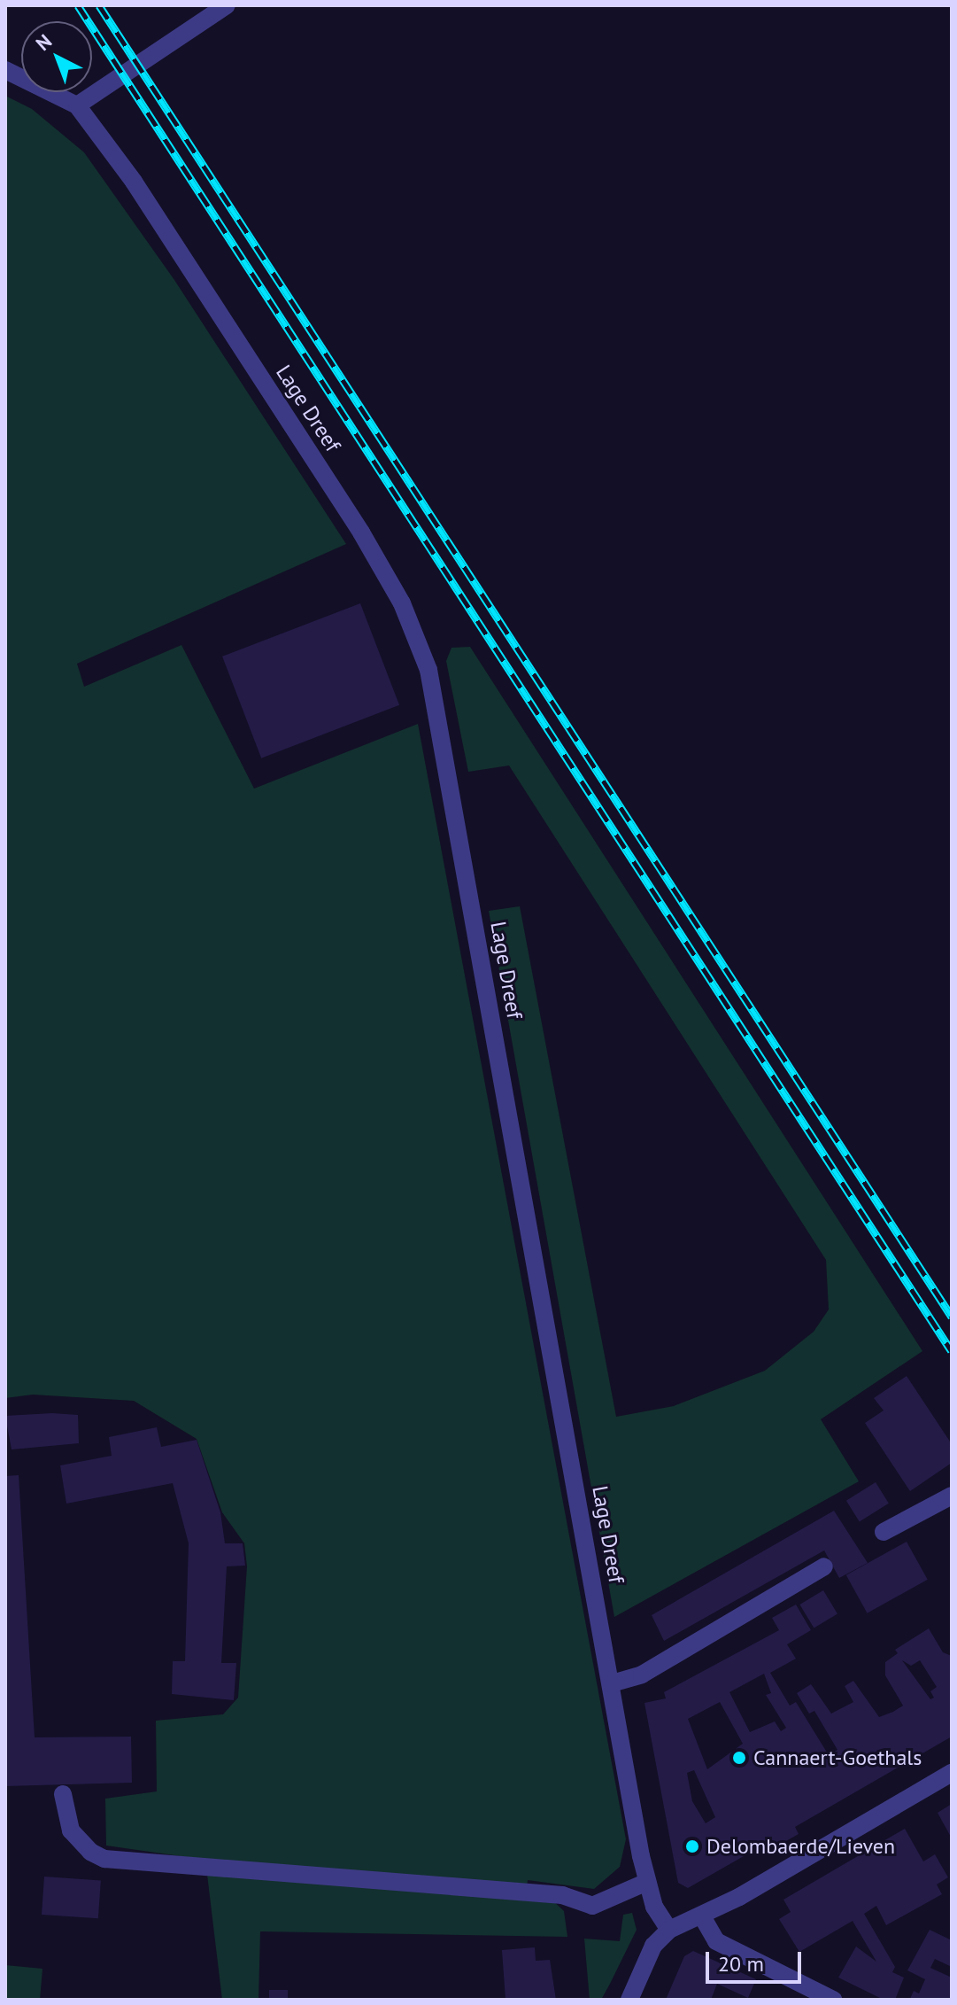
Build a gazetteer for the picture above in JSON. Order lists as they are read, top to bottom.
{
  "streets": {
    "street": ["Lage Dreef"]
  },
  "places": ["Cannaert-Goethals", "Delombaerde/Lieven"],
  "scale_bar": "20 m",
  "north": "top left"
}
